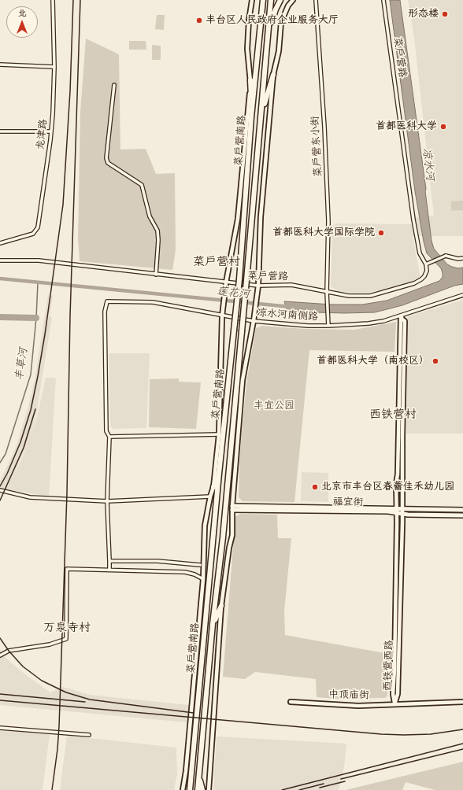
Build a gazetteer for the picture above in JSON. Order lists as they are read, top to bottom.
{
  "streets": {
    "highway": ["菜户营南路"],
    "main road": ["福宜街"],
    "street": [
      "菜户营路",
      "龙津路",
      "菜户营东小街",
      "凉水河南侧路",
      "西铁营西路",
      "中顶庙街"
    ]
  },
  "crossings": [
    ["菜户营路", "菜户营南路"],
    ["菜户营路", "菜户营东小街"],
    ["菜户营南路", "凉水河南侧路"],
    ["菜户营东小街", "凉水河南侧路"],
    ["凉水河南侧路", "西铁营西路"],
    ["福宜街", "西铁营西路"],
    ["西铁营西路", "中顶庙街"]
  ],
  "districts": ["菜户营村", "西铁营村", "万泉寺村"],
  "water": ["凉水河", "莲花河", "丰草河"],
  "parks": ["丰宜公园"],
  "places": [
    "形态楼",
    "丰台区人民政府企业服务大厅",
    "首都医科大学",
    "首都医科大学国际学院",
    "首都医科大学（南校区）",
    "北京市丰台区春蕾佳禾幼儿园"
  ],
  "north": "top"
}
